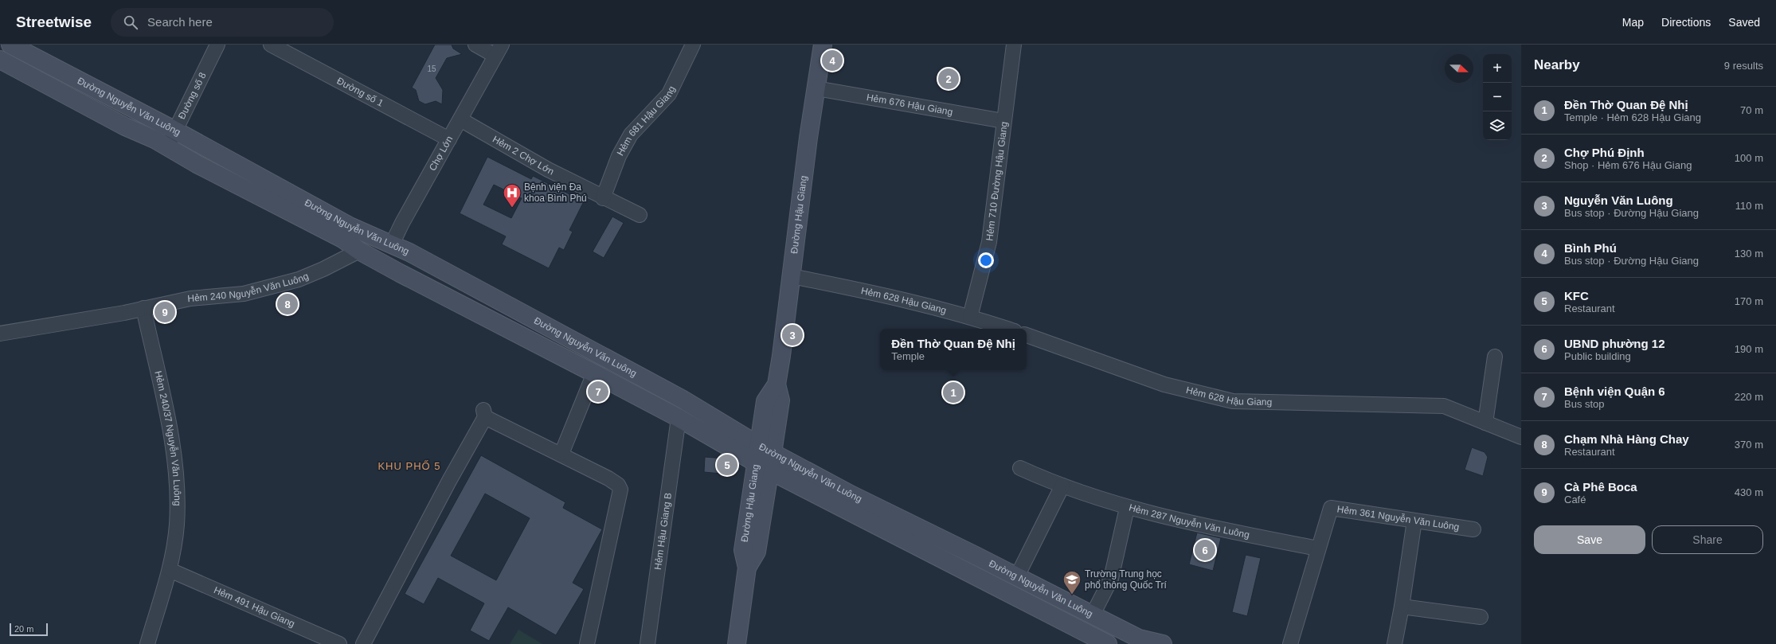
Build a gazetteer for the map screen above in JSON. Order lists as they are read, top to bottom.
{
  "streets": {
    "main road": ["Đường Nguyễn Văn Luông", "Chợ Lớn", "Đường Hậu Giang"],
    "street": [
      "Đường số 1",
      "Đường số 8",
      "Hẻm 676 Hậu Giang",
      "Hẻm 681 Hậu Giang",
      "Hẻm 2 Chợ Lớn",
      "Hẻm 710 Đường Hậu Giang",
      "Hẻm 240 Nguyễn Văn Luông",
      "Hẻm 628 Hậu Giang",
      "Hẻm 240/37 Nguyễn Văn Luông",
      "Hẻm 361 Nguyễn Văn Luông",
      "Hẻm 287 Nguyễn Văn Luông",
      "Hẻm Hậu Giang B",
      "Hẻm 491 Hậu Giang"
    ]
  },
  "crossings": [
    ["Đường số 1", "Chợ Lớn"],
    ["Đường số 8", "Đường Nguyễn Văn Luông"],
    ["Hẻm 676 Hậu Giang", "Hẻm 710 Đường Hậu Giang"],
    ["Hẻm 676 Hậu Giang", "Đường Hậu Giang"],
    ["Đường Nguyễn Văn Luông", "Chợ Lớn"],
    ["Đường Nguyễn Văn Luông", "Đường Hậu Giang"],
    ["Đường Nguyễn Văn Luông", "Hẻm 240 Nguyễn Văn Luông"],
    ["Đường Nguyễn Văn Luông", "Hẻm Hậu Giang B"],
    ["Hẻm 681 Hậu Giang", "Hẻm 2 Chợ Lớn"],
    ["Chợ Lớn", "Hẻm 2 Chợ Lớn"],
    ["Hẻm 710 Đường Hậu Giang", "Hẻm 628 Hậu Giang"],
    ["Đường Hậu Giang", "Hẻm 628 Hậu Giang"],
    ["Hẻm 240 Nguyễn Văn Luông", "Hẻm 240/37 Nguyễn Văn Luông"],
    ["Hẻm 240/37 Nguyễn Văn Luông", "Hẻm 491 Hậu Giang"],
    ["Hẻm 361 Nguyễn Văn Luông", "Hẻm 287 Nguyễn Văn Luông"]
  ],
  "districts": ["KHU PHỐ 5"],
  "places": {
    "hospital": ["Bệnh viện Đa khoa Bình Phú"],
    "school or university": ["Trường Trung học phổ thông Quốc Trí"]
  },
  "house_numbers": ["15"],
  "scale_bar": "20 m",
  "north": "right",
  "page": {
    "header": "Streetwise",
    "search": "Search here",
    "nav": ["Map", "Directions", "Saved"],
    "heading": ["Nearby", "9 results"],
    "pins": [
      "4",
      "2",
      "8",
      "9",
      "3",
      "7",
      "1",
      "5",
      "6"
    ],
    "map_buttons": ["+", "−"],
    "list": [
      {
        "mark": "1",
        "name": "Đền Thờ Quan Đệ Nhị",
        "note": "Temple · Hẻm 628 Hậu Giang",
        "value": "70 m"
      },
      {
        "mark": "2",
        "name": "Chợ Phú Định",
        "note": "Shop · Hẻm 676 Hậu Giang",
        "value": "100 m"
      },
      {
        "mark": "3",
        "name": "Nguyễn Văn Luông",
        "note": "Bus stop · Đường Hậu Giang",
        "value": "110 m"
      },
      {
        "mark": "4",
        "name": "Bình Phú",
        "note": "Bus stop · Đường Hậu Giang",
        "value": "130 m"
      },
      {
        "mark": "5",
        "name": "KFC",
        "note": "Restaurant",
        "value": "170 m"
      },
      {
        "mark": "6",
        "name": "UBND phường 12",
        "note": "Public building",
        "value": "190 m"
      },
      {
        "mark": "7",
        "name": "Bệnh viện Quận 6",
        "note": "Bus stop",
        "value": "220 m"
      },
      {
        "mark": "8",
        "name": "Chạm Nhà Hàng Chay",
        "note": "Restaurant",
        "value": "370 m"
      },
      {
        "mark": "9",
        "name": "Cà Phê Boca",
        "note": "Café",
        "value": "430 m"
      }
    ],
    "popup": ["Đền Thờ Quan Đệ Nhị", "Temple"],
    "buttons": ["Save", "Share"],
    "scale": "20 m"
  }
}
